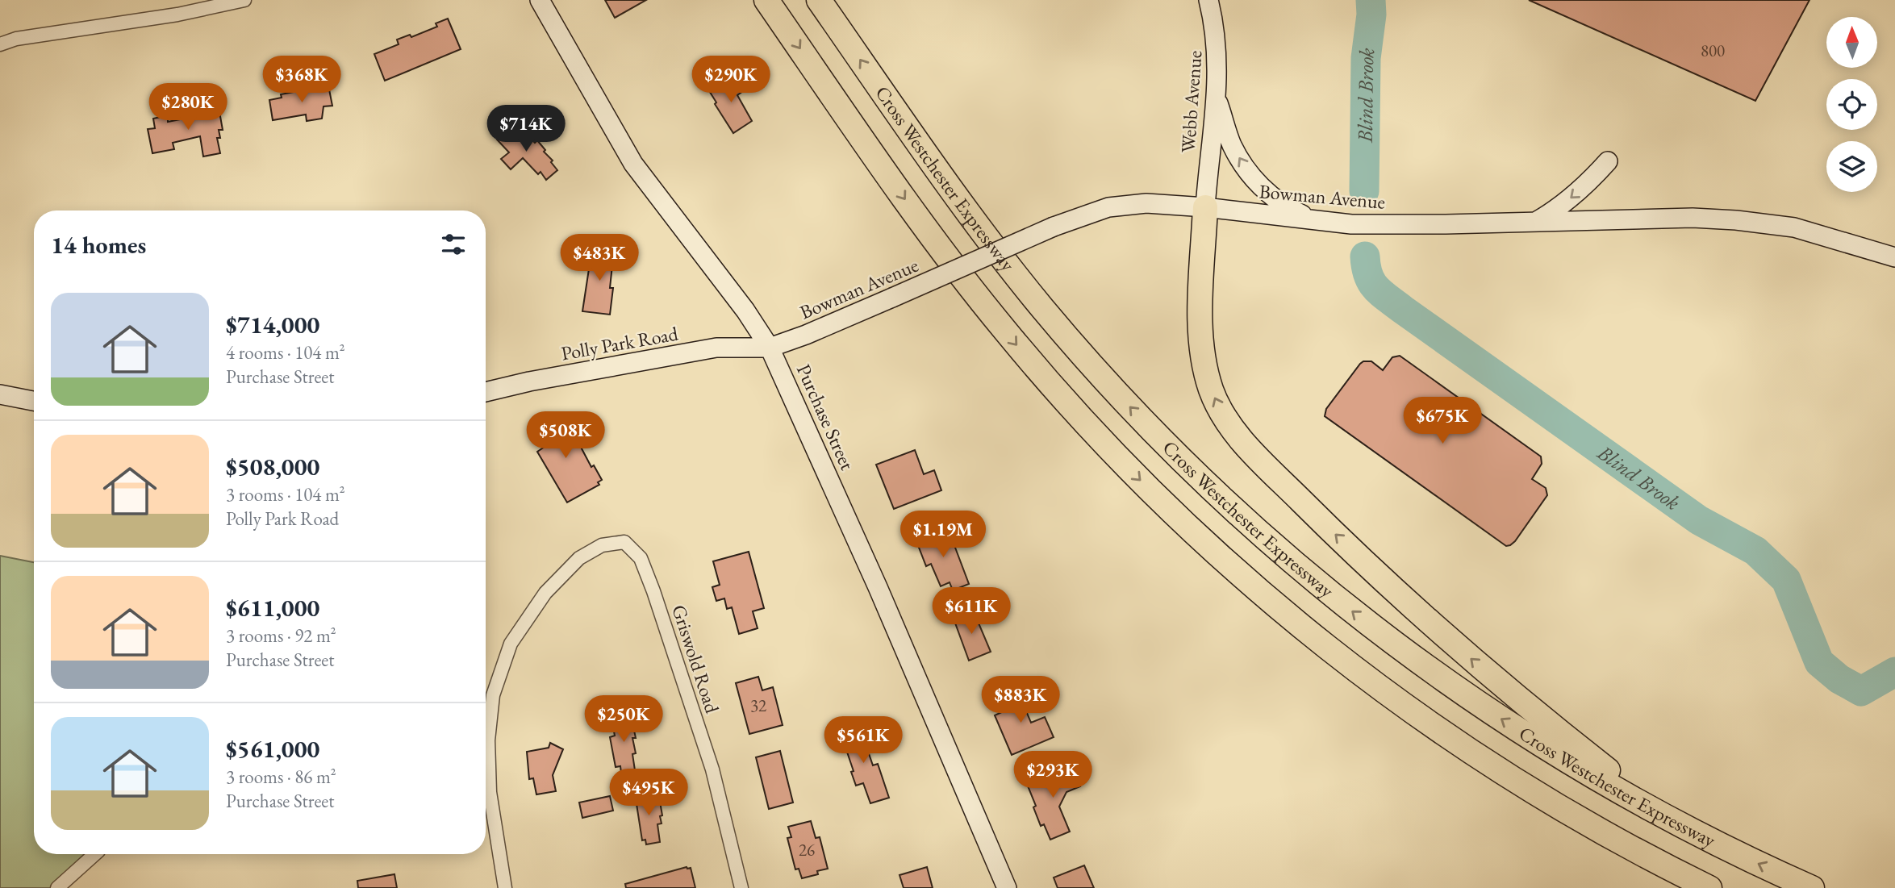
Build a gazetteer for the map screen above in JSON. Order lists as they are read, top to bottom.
{
  "streets": {
    "highway": ["Cross Westchester Expressway"],
    "street": [
      "Webb Avenue",
      "Bowman Avenue",
      "Polly Park Road",
      "Purchase Street",
      "Griswold Road"
    ]
  },
  "crossings": [
    ["Webb Avenue", "Bowman Avenue"],
    ["Bowman Avenue", "Polly Park Road"],
    ["Bowman Avenue", "Purchase Street"],
    ["Polly Park Road", "Purchase Street"]
  ],
  "water": ["Blind Brook"],
  "house_numbers": ["800", "32", "26"],
  "north": "top",
  "page": {
    "price": [
      "$368K",
      "$290K",
      "$280K",
      "$714K",
      "$483K",
      "$675K",
      "$508K",
      "$1.19M",
      "$611K",
      "$883K",
      "$250K",
      "$561K",
      "$293K",
      "$495K"
    ],
    "heading": "14 homes",
    "list": [
      {
        "name": "$714,000",
        "note": "4 rooms · 104 m² · Purchase Street"
      },
      {
        "name": "$508,000",
        "note": "3 rooms · 104 m² · Polly Park Road"
      },
      {
        "name": "$611,000",
        "note": "3 rooms · 92 m² · Purchase Street"
      },
      {
        "name": "$561,000",
        "note": "3 rooms · 86 m² · Purchase Street"
      }
    ]
  }
}
